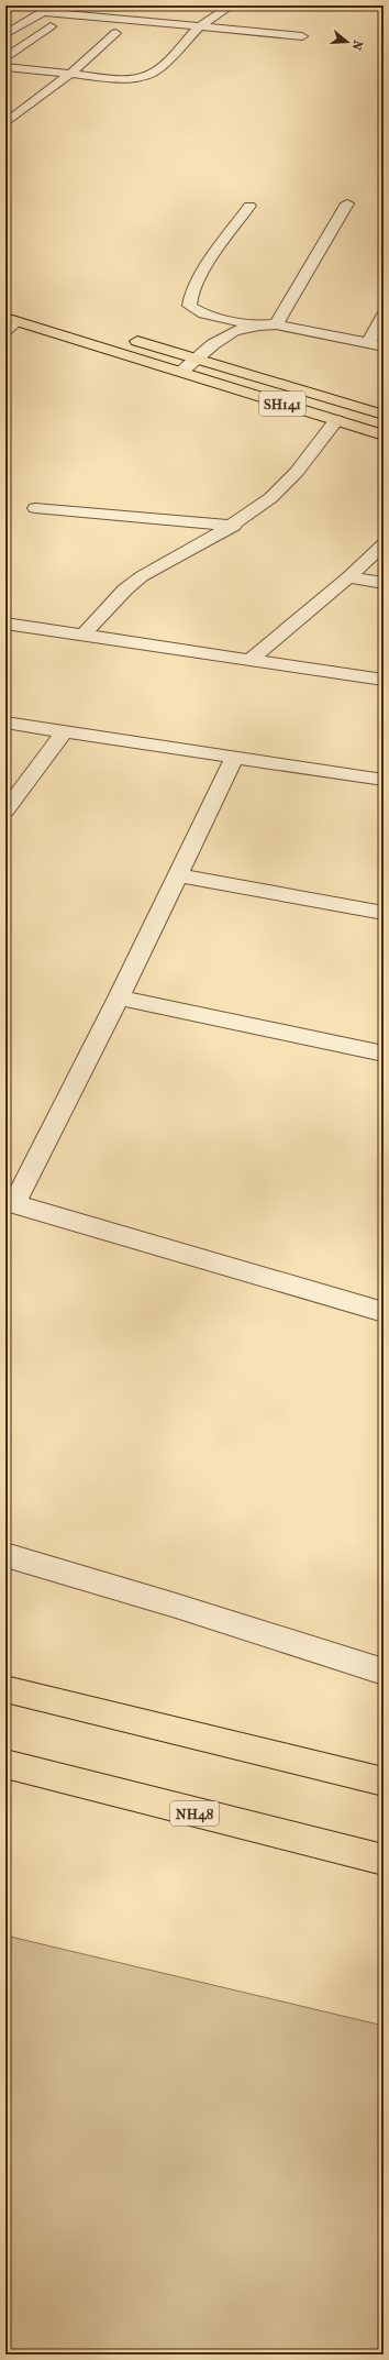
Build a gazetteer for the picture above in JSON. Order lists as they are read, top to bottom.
{
  "streets": {
    "main road": ["SH141", "NH48"]
  },
  "north": "right"
}
